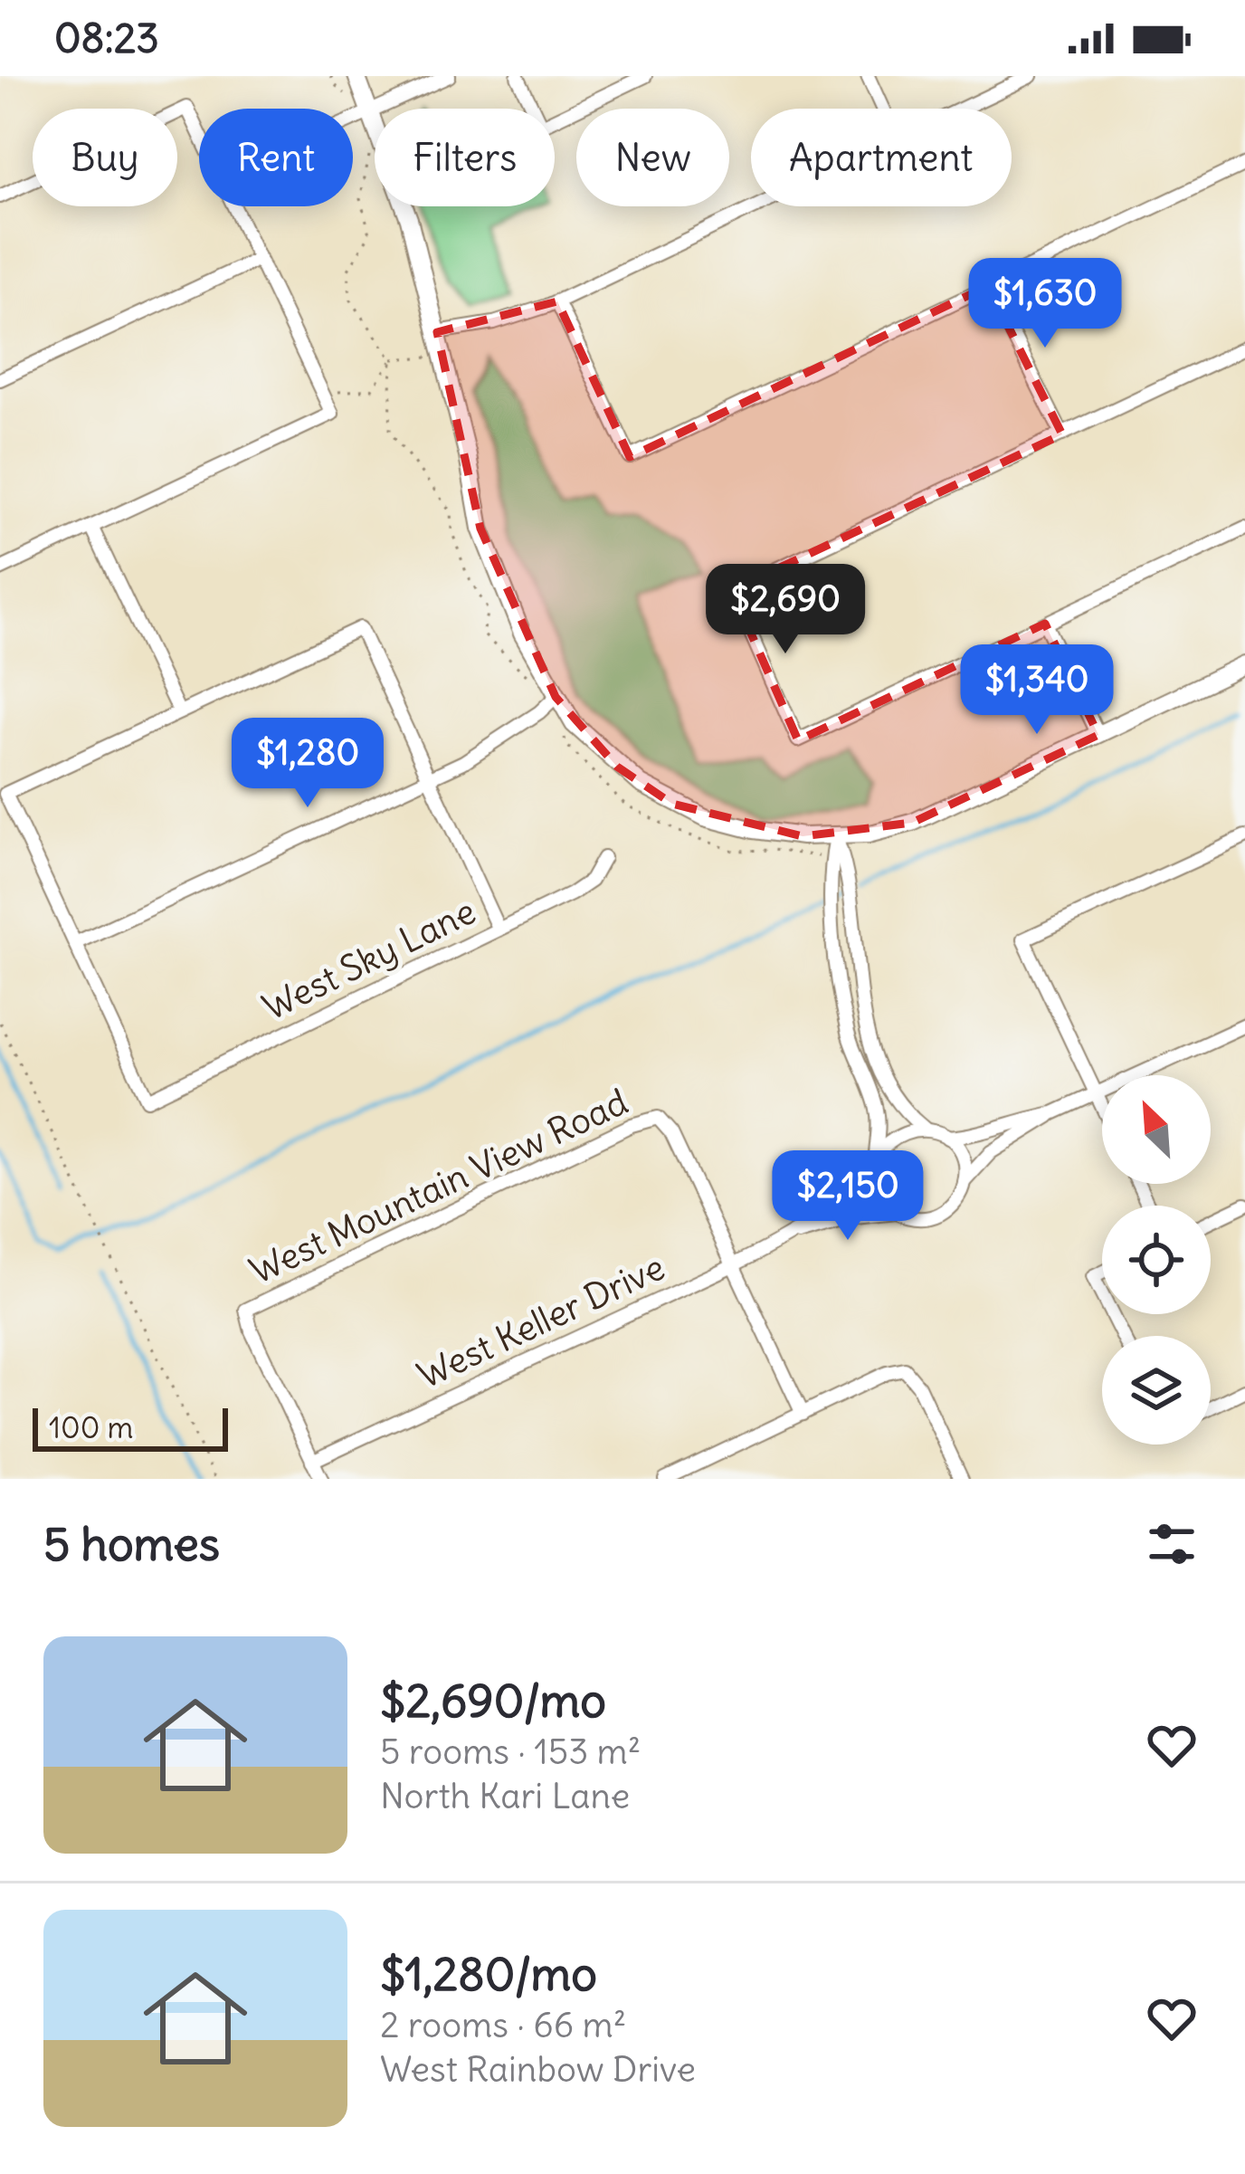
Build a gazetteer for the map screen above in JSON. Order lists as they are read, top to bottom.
{
  "streets": {
    "street": ["West Sky Lane", "West Mountain View Road", "West Keller Drive"]
  },
  "crossings": [
    ["West Mountain View Road", "West Keller Drive"]
  ],
  "scale_bar": "100 m",
  "north": "top left",
  "page": {
    "status": "08:23",
    "chip": [
      "Buy",
      "Rent",
      "Filters",
      "New",
      "Apartment"
    ],
    "price": [
      "$1,630",
      "$2,690",
      "$1,340",
      "$1,280",
      "$2,150"
    ],
    "scale": "100 m",
    "heading": "5 homes",
    "list": [
      {
        "name": "$2,690/mo",
        "note": "5 rooms · 153 m² · North Kari Lane"
      },
      {
        "name": "$1,280/mo",
        "note": "2 rooms · 66 m² · West Rainbow Drive"
      }
    ]
  }
}
